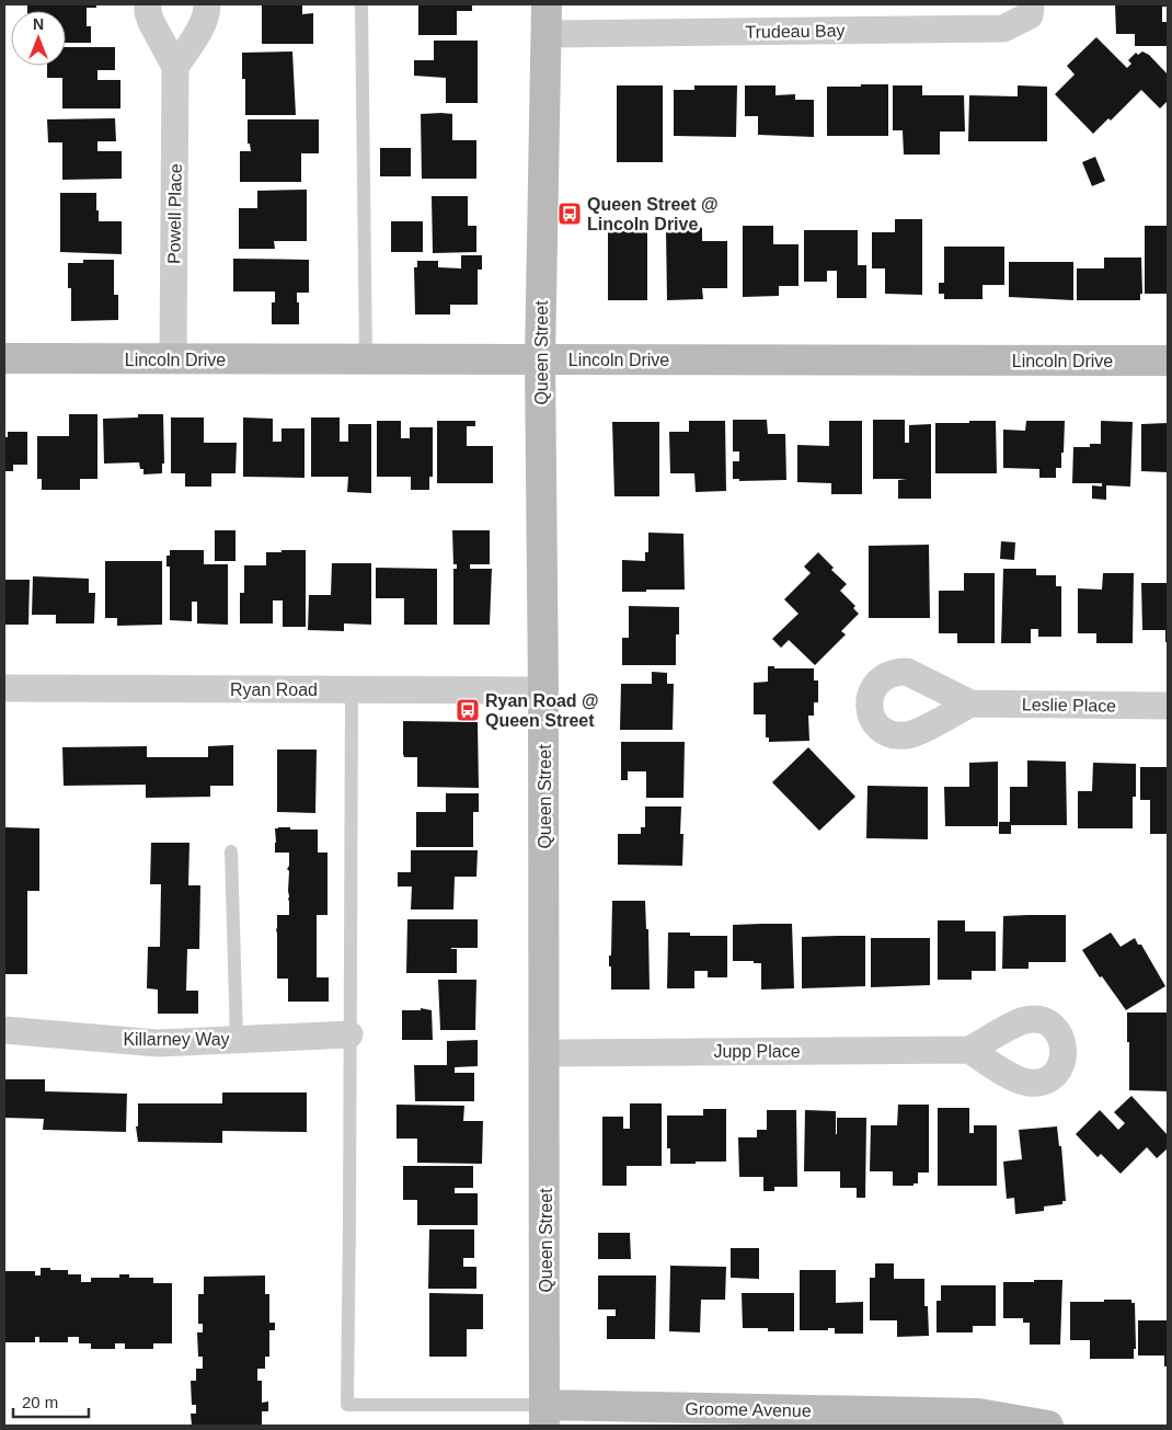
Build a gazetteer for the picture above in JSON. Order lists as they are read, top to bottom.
{
  "streets": {
    "street": [
      "Trudeau Bay",
      "Powell Place",
      "Queen Street",
      "Lincoln Drive",
      "Ryan Road",
      "Leslie Place",
      "Killarney Way",
      "Jupp Place",
      "Groome Avenue"
    ]
  },
  "crossings": [
    ["Trudeau Bay", "Queen Street"],
    ["Powell Place", "Lincoln Drive"],
    ["Queen Street", "Lincoln Drive"],
    ["Queen Street", "Ryan Road"],
    ["Queen Street", "Jupp Place"],
    ["Queen Street", "Groome Avenue"]
  ],
  "places": {
    "bus stop": ["Queen Street @ Lincoln Drive", "Ryan Road @ Queen Street"]
  },
  "scale_bar": "20 m",
  "north": "top"
}
